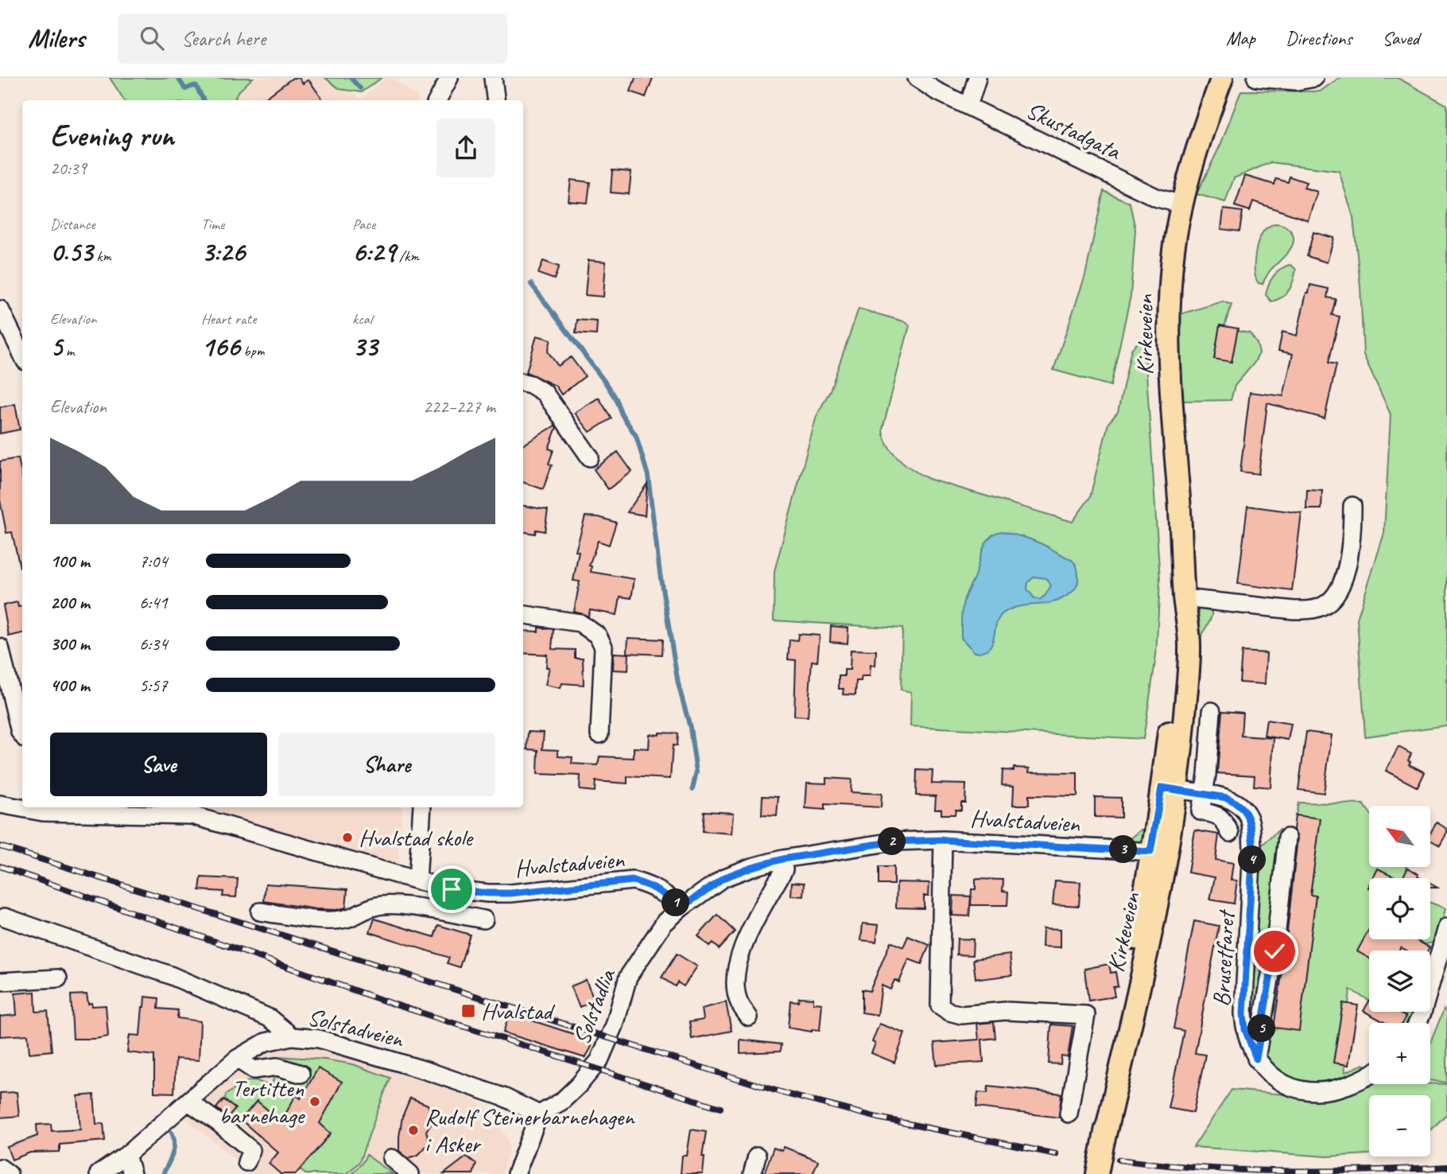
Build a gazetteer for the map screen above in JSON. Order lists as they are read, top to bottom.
{
  "streets": {
    "main road": ["Kirkeveien"],
    "street": [
      "Skustadgata",
      "Hvalstadveien",
      "Brusetfaret",
      "Solstadlia",
      "Solstadveien"
    ]
  },
  "crossings": [
    ["Skustadgata", "Kirkeveien"],
    ["Kirkeveien", "Hvalstadveien"],
    ["Kirkeveien", "Brusetfaret"],
    ["Hvalstadveien", "Solstadlia"],
    ["Solstadlia", "Solstadveien"]
  ],
  "places": {
    "other": ["Hvalstad skole", "Tertitten barnehage", "Rudolf Steinerbarnehagen i Asker"],
    "transit": ["Hvalstad"]
  },
  "north": "top left",
  "page": {
    "header": "Milers",
    "search": "Search here",
    "nav": ["Map", "Directions", "Saved"],
    "heading": ["Evening run", "20:39"],
    "stats": [
      ["Distance", "0.53 km"],
      ["Time", "3:26"],
      ["Pace", "6:29 /km"],
      ["Elevation", "5 m"],
      ["Heart rate", "166 bpm"],
      ["kcal", "33"]
    ],
    "chart": ["Elevation", "222–227 m"],
    "list": [
      {
        "name": "100 m",
        "note": "7:04"
      },
      {
        "name": "200 m",
        "note": "6:41"
      },
      {
        "name": "300 m",
        "note": "6:34"
      },
      {
        "name": "400 m",
        "note": "5:57"
      }
    ],
    "buttons": ["Save", "Share"],
    "map_buttons": ["+", "−"],
    "pins": [
      "2",
      "3",
      "4",
      "1",
      "5"
    ]
  }
}
